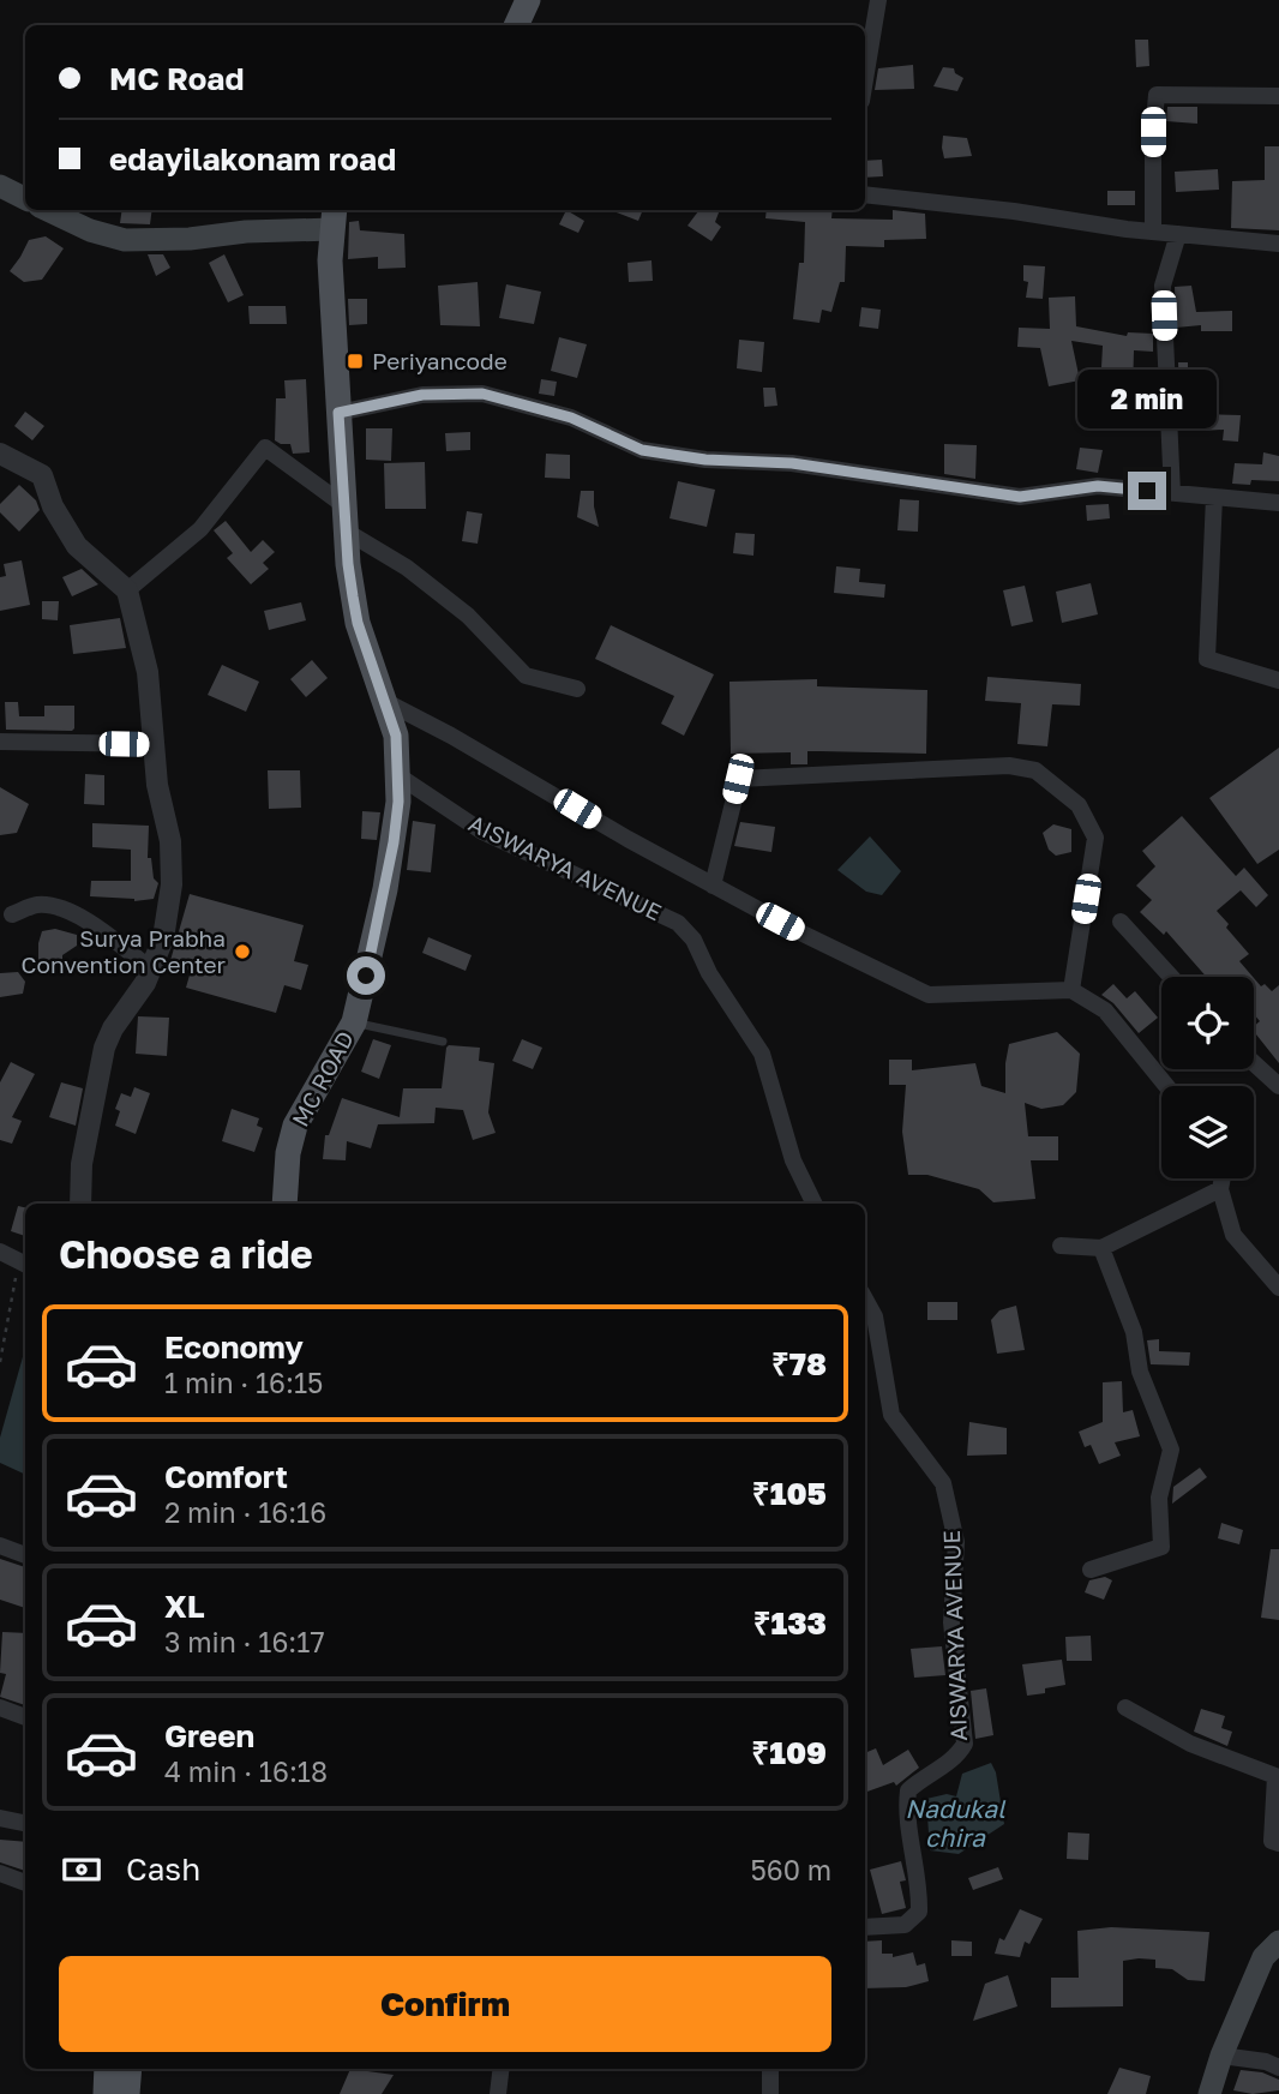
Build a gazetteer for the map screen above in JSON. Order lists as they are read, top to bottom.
{
  "streets": {
    "main road": ["MC ROAD"],
    "street": ["AISWARYA AVENUE"]
  },
  "crossings": [
    ["AISWARYA AVENUE", "MC ROAD"]
  ],
  "water": ["Nadukal chira"],
  "places": {
    "transit": ["Periyancode"],
    "other": ["Surya Prabha Convention Center"]
  },
  "page": {
    "banner": ["MC Road", "edayilakonam road"],
    "bubble": "2 min",
    "heading": "Choose a ride",
    "list": [
      {
        "name": "Economy",
        "note": "1 min · 16:15",
        "value": "₹78"
      },
      {
        "name": "Comfort",
        "note": "2 min · 16:16",
        "value": "₹105"
      },
      {
        "name": "XL",
        "note": "3 min · 16:17",
        "value": "₹133"
      },
      {
        "name": "Green",
        "note": "4 min · 16:18",
        "value": "₹109"
      }
    ],
    "pay": ["Cash", "560 m"],
    "buttons": "Confirm"
  }
}
